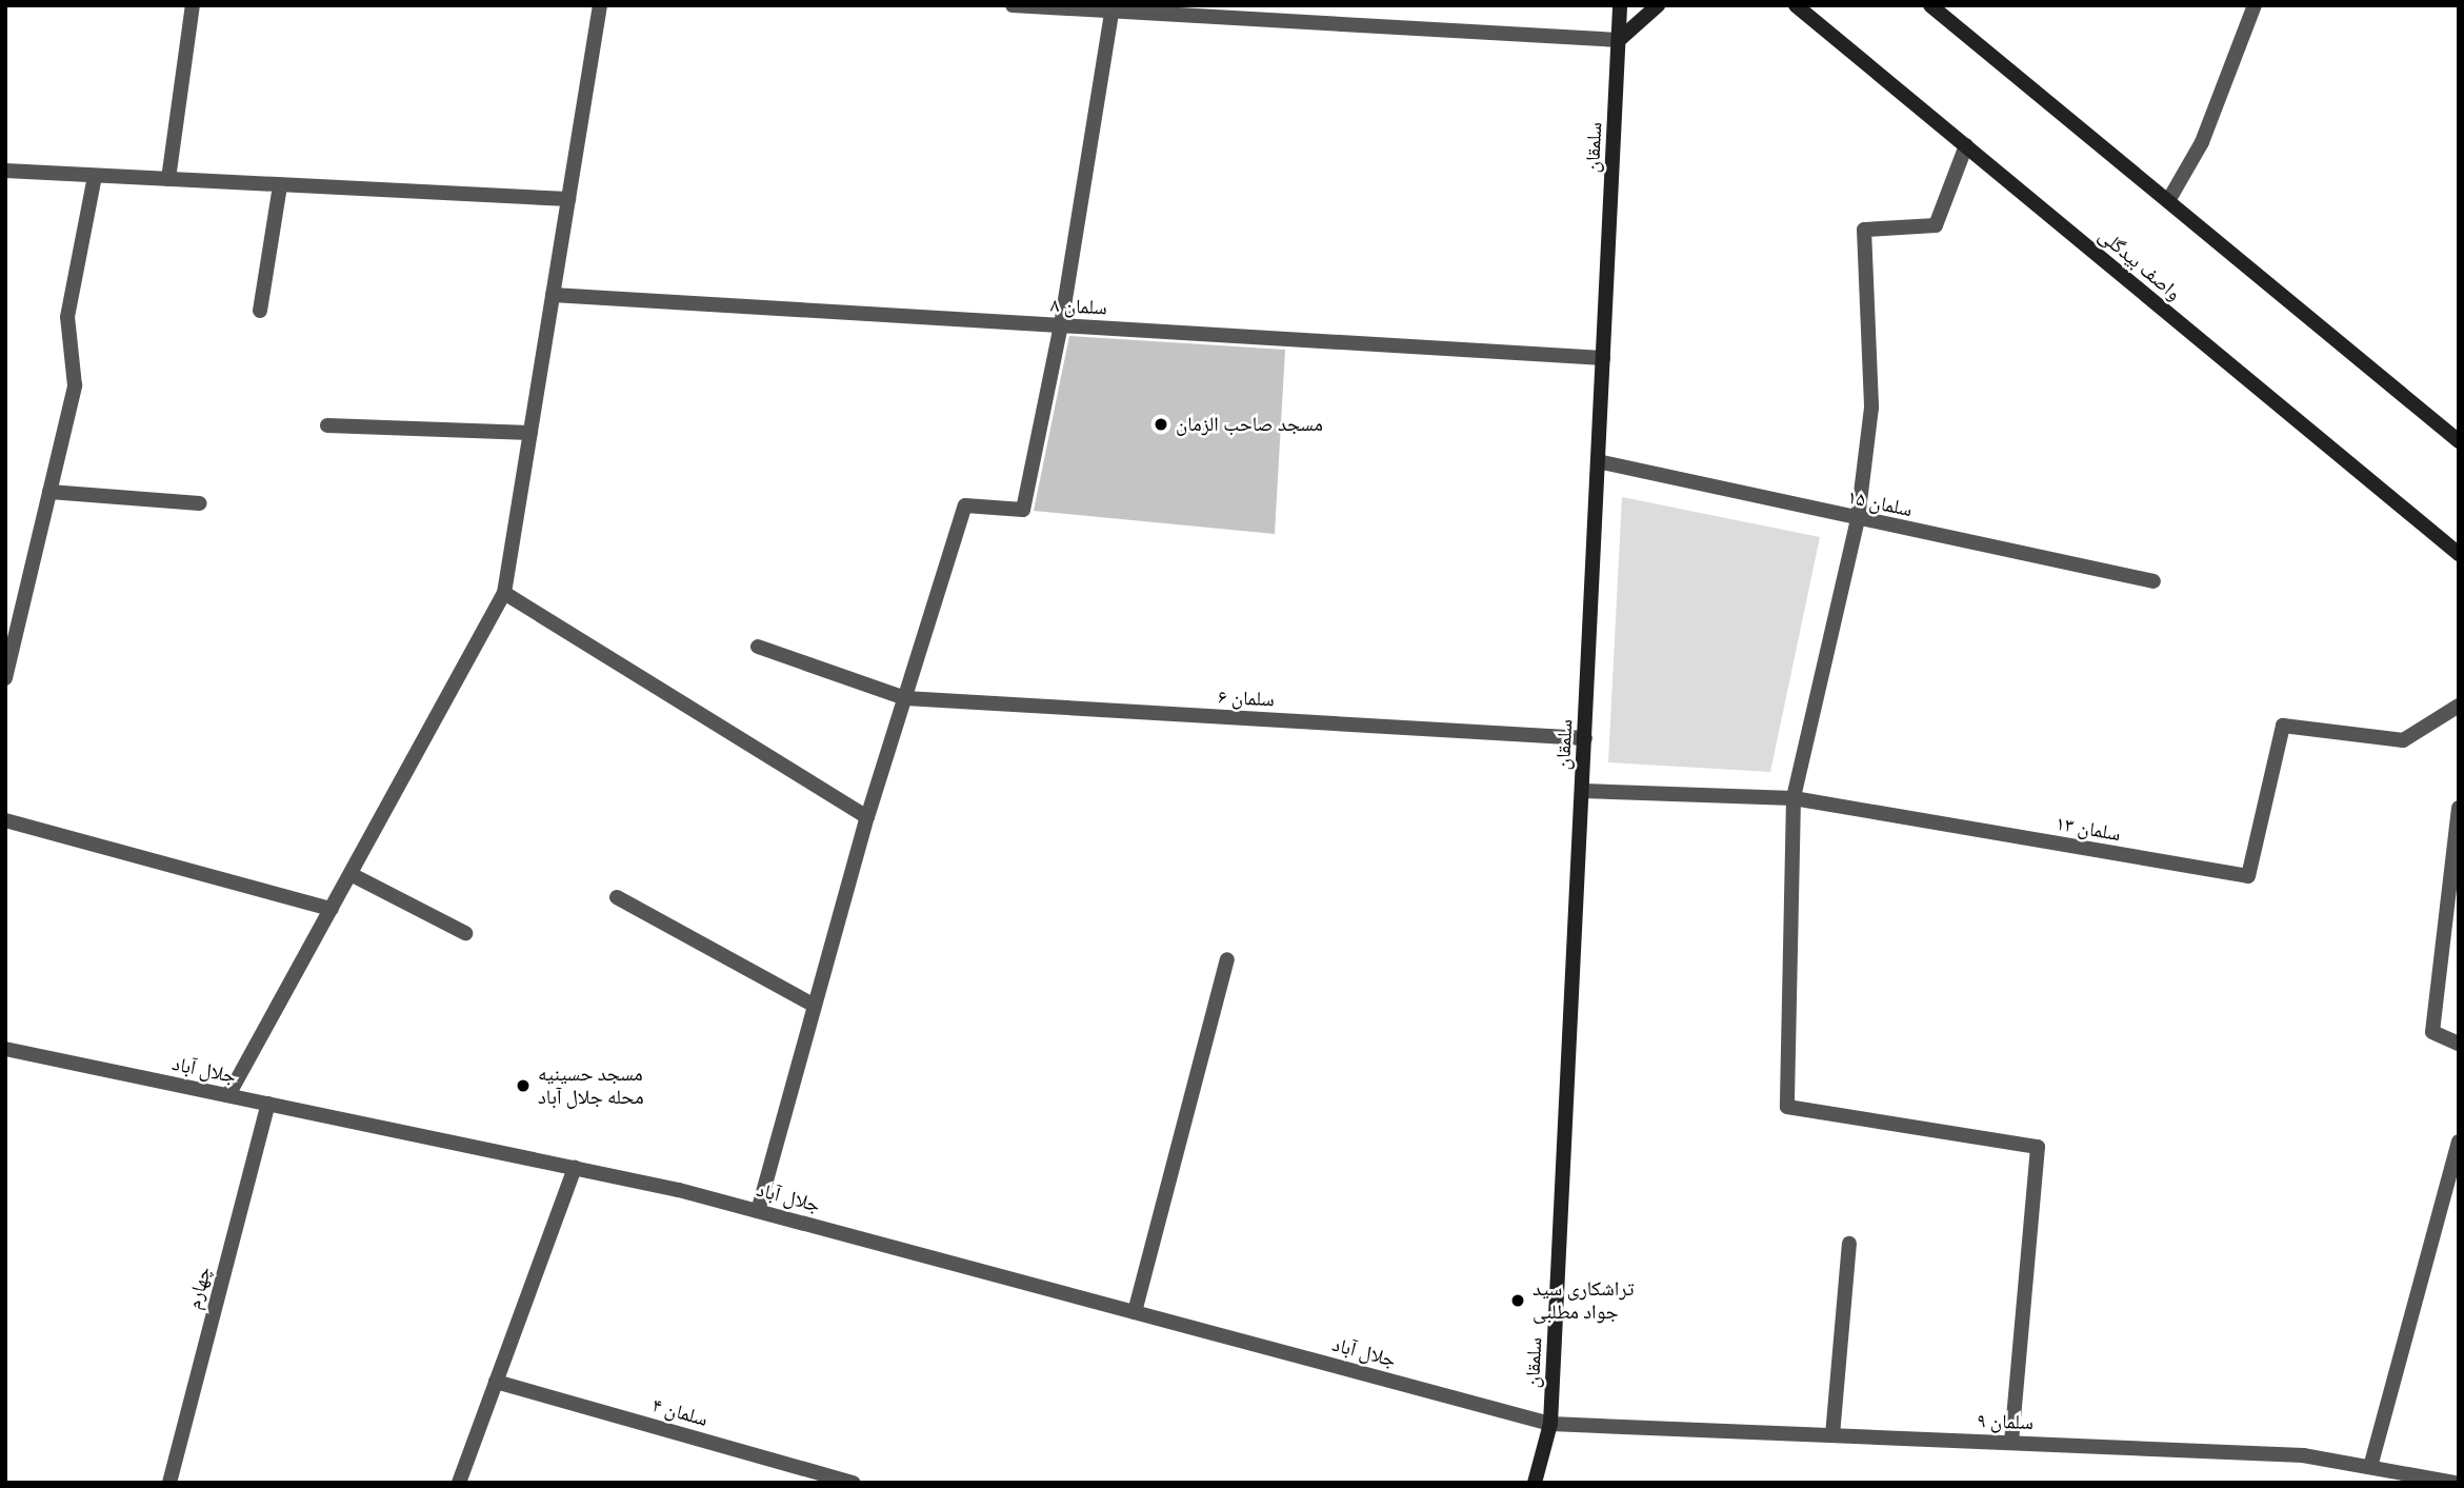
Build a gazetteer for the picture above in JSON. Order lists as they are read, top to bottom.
{
  "streets": {
    "street": [
      "سلمقان",
      "واصف بیدگلی",
      "سلمان ۸",
      "سلمان ۱۵",
      "سلمان ۶",
      "سلمان ۱۳",
      "جلال آباد",
      "چهارم",
      "سلمان ۴",
      "سلمان ۹"
    ]
  },
  "crossings": [
    ["سلمقان", "سلمان ۸"],
    ["سلمقان", "سلمان ۱۵"],
    ["سلمقان", "سلمان ۶"],
    ["سلمقان", "سلمان ۱۳"],
    ["سلمقان", "جلال آباد"],
    ["سلمقان", "سلمان ۹"],
    ["جلال آباد", "چهارم"],
    ["جلال آباد", "سلمان ۹"]
  ],
  "places": ["مسجد صاحب الزمان", "مسجد حسینیه محله جلال آباد", "تراشکاری سید جواد مطلبی"]
}
